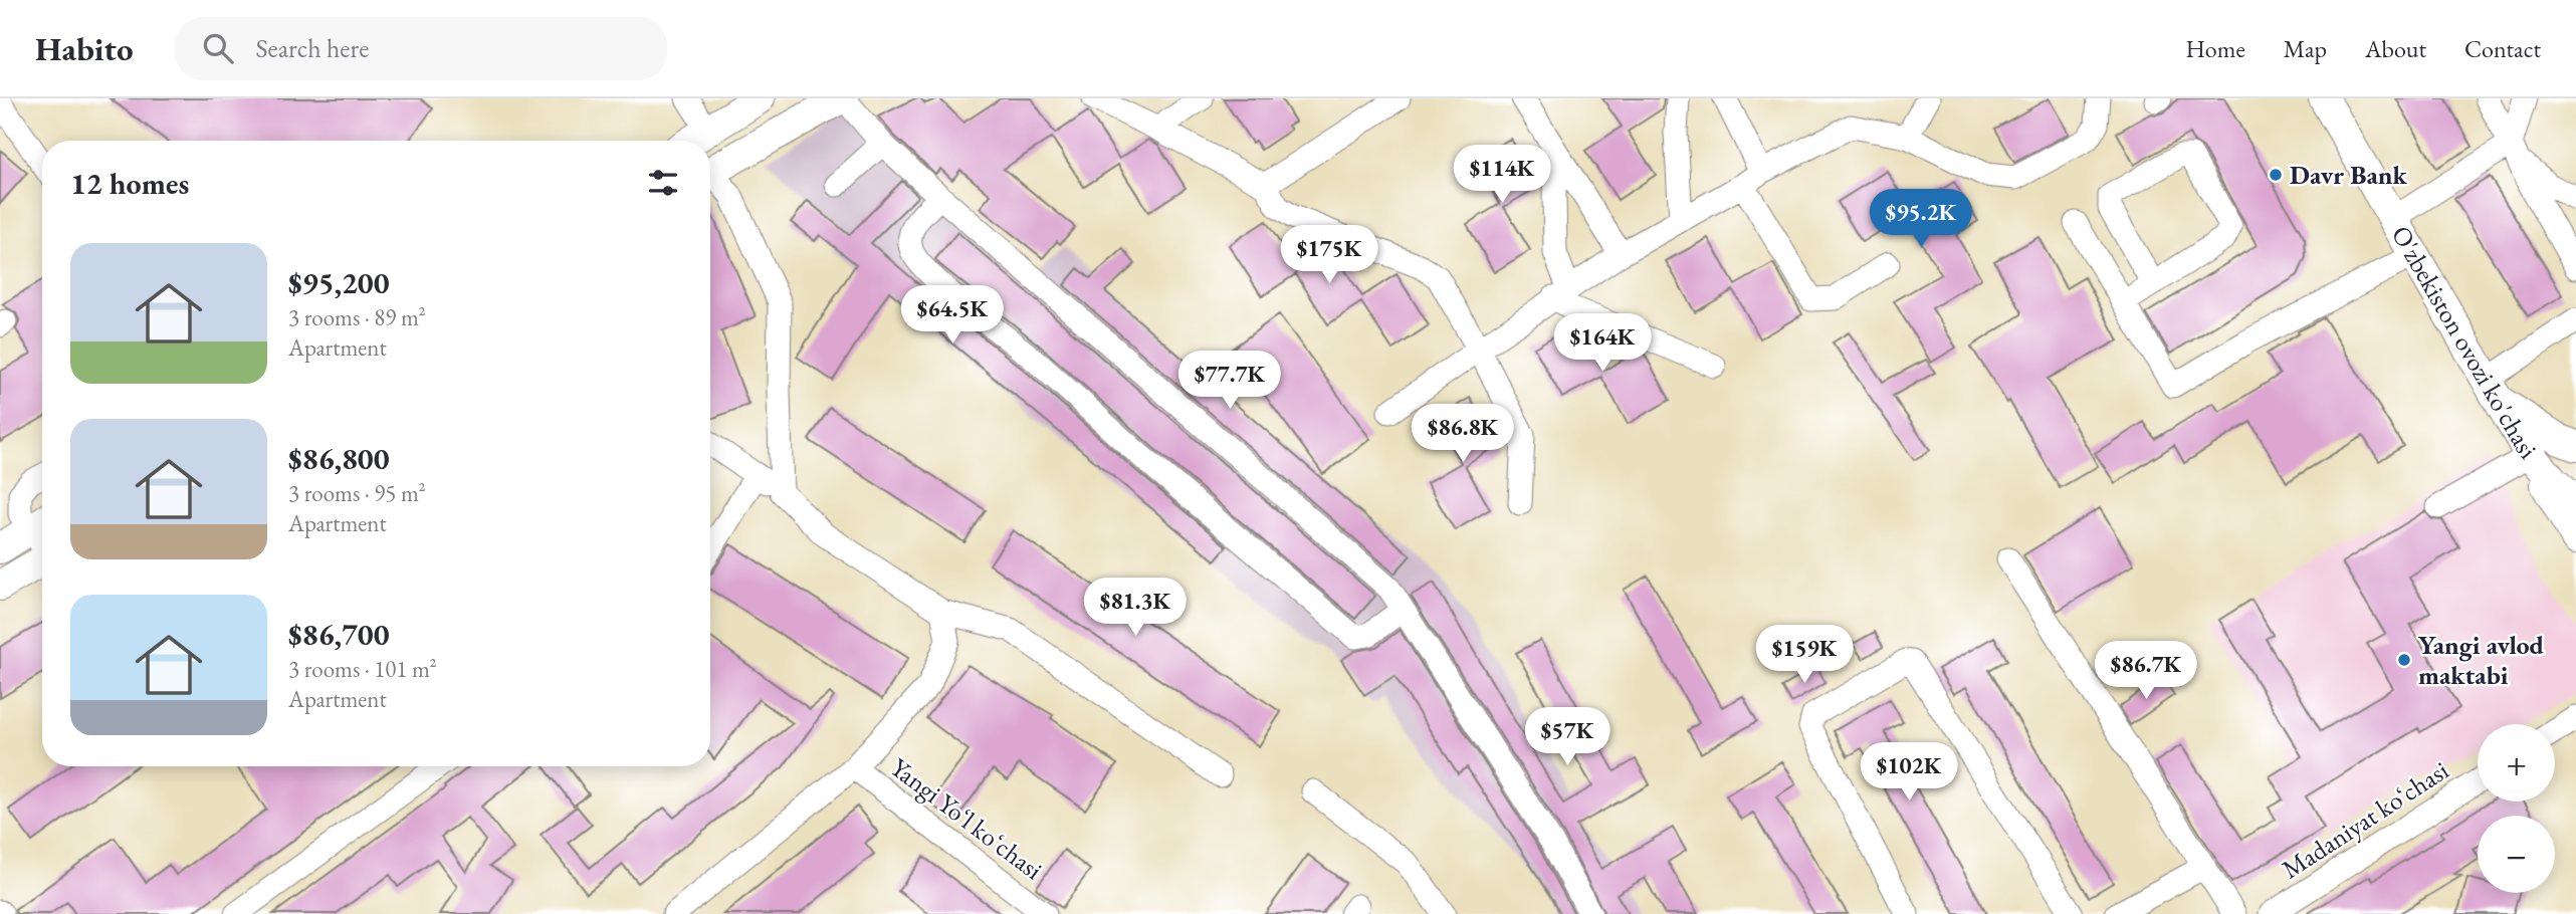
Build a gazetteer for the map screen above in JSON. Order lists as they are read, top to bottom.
{
  "streets": {
    "main road": ["O'zbekiston ovozi ko'chasi"],
    "street": ["Yangi Yoʻl koʻchasi", "Madaniyat koʻchasi"]
  },
  "places": ["Davr Bank", "Yangi avlod maktabi"],
  "page": {
    "header": "Habito",
    "search": "Search here",
    "nav": [
      "Home",
      "Map",
      "About",
      "Contact"
    ],
    "heading": "12 homes",
    "price": [
      "$114K",
      "$95.2K",
      "$175K",
      "$64.5K",
      "$164K",
      "$77.7K",
      "$86.8K",
      "$81.3K",
      "$159K",
      "$86.7K",
      "$57K",
      "$102K"
    ],
    "list": [
      {
        "name": "$95,200",
        "note": "3 rooms · 89 m² · Apartment"
      },
      {
        "name": "$86,800",
        "note": "3 rooms · 95 m² · Apartment"
      },
      {
        "name": "$86,700",
        "note": "3 rooms · 101 m² · Apartment"
      }
    ],
    "map_buttons": ["+", "−"]
  }
}
